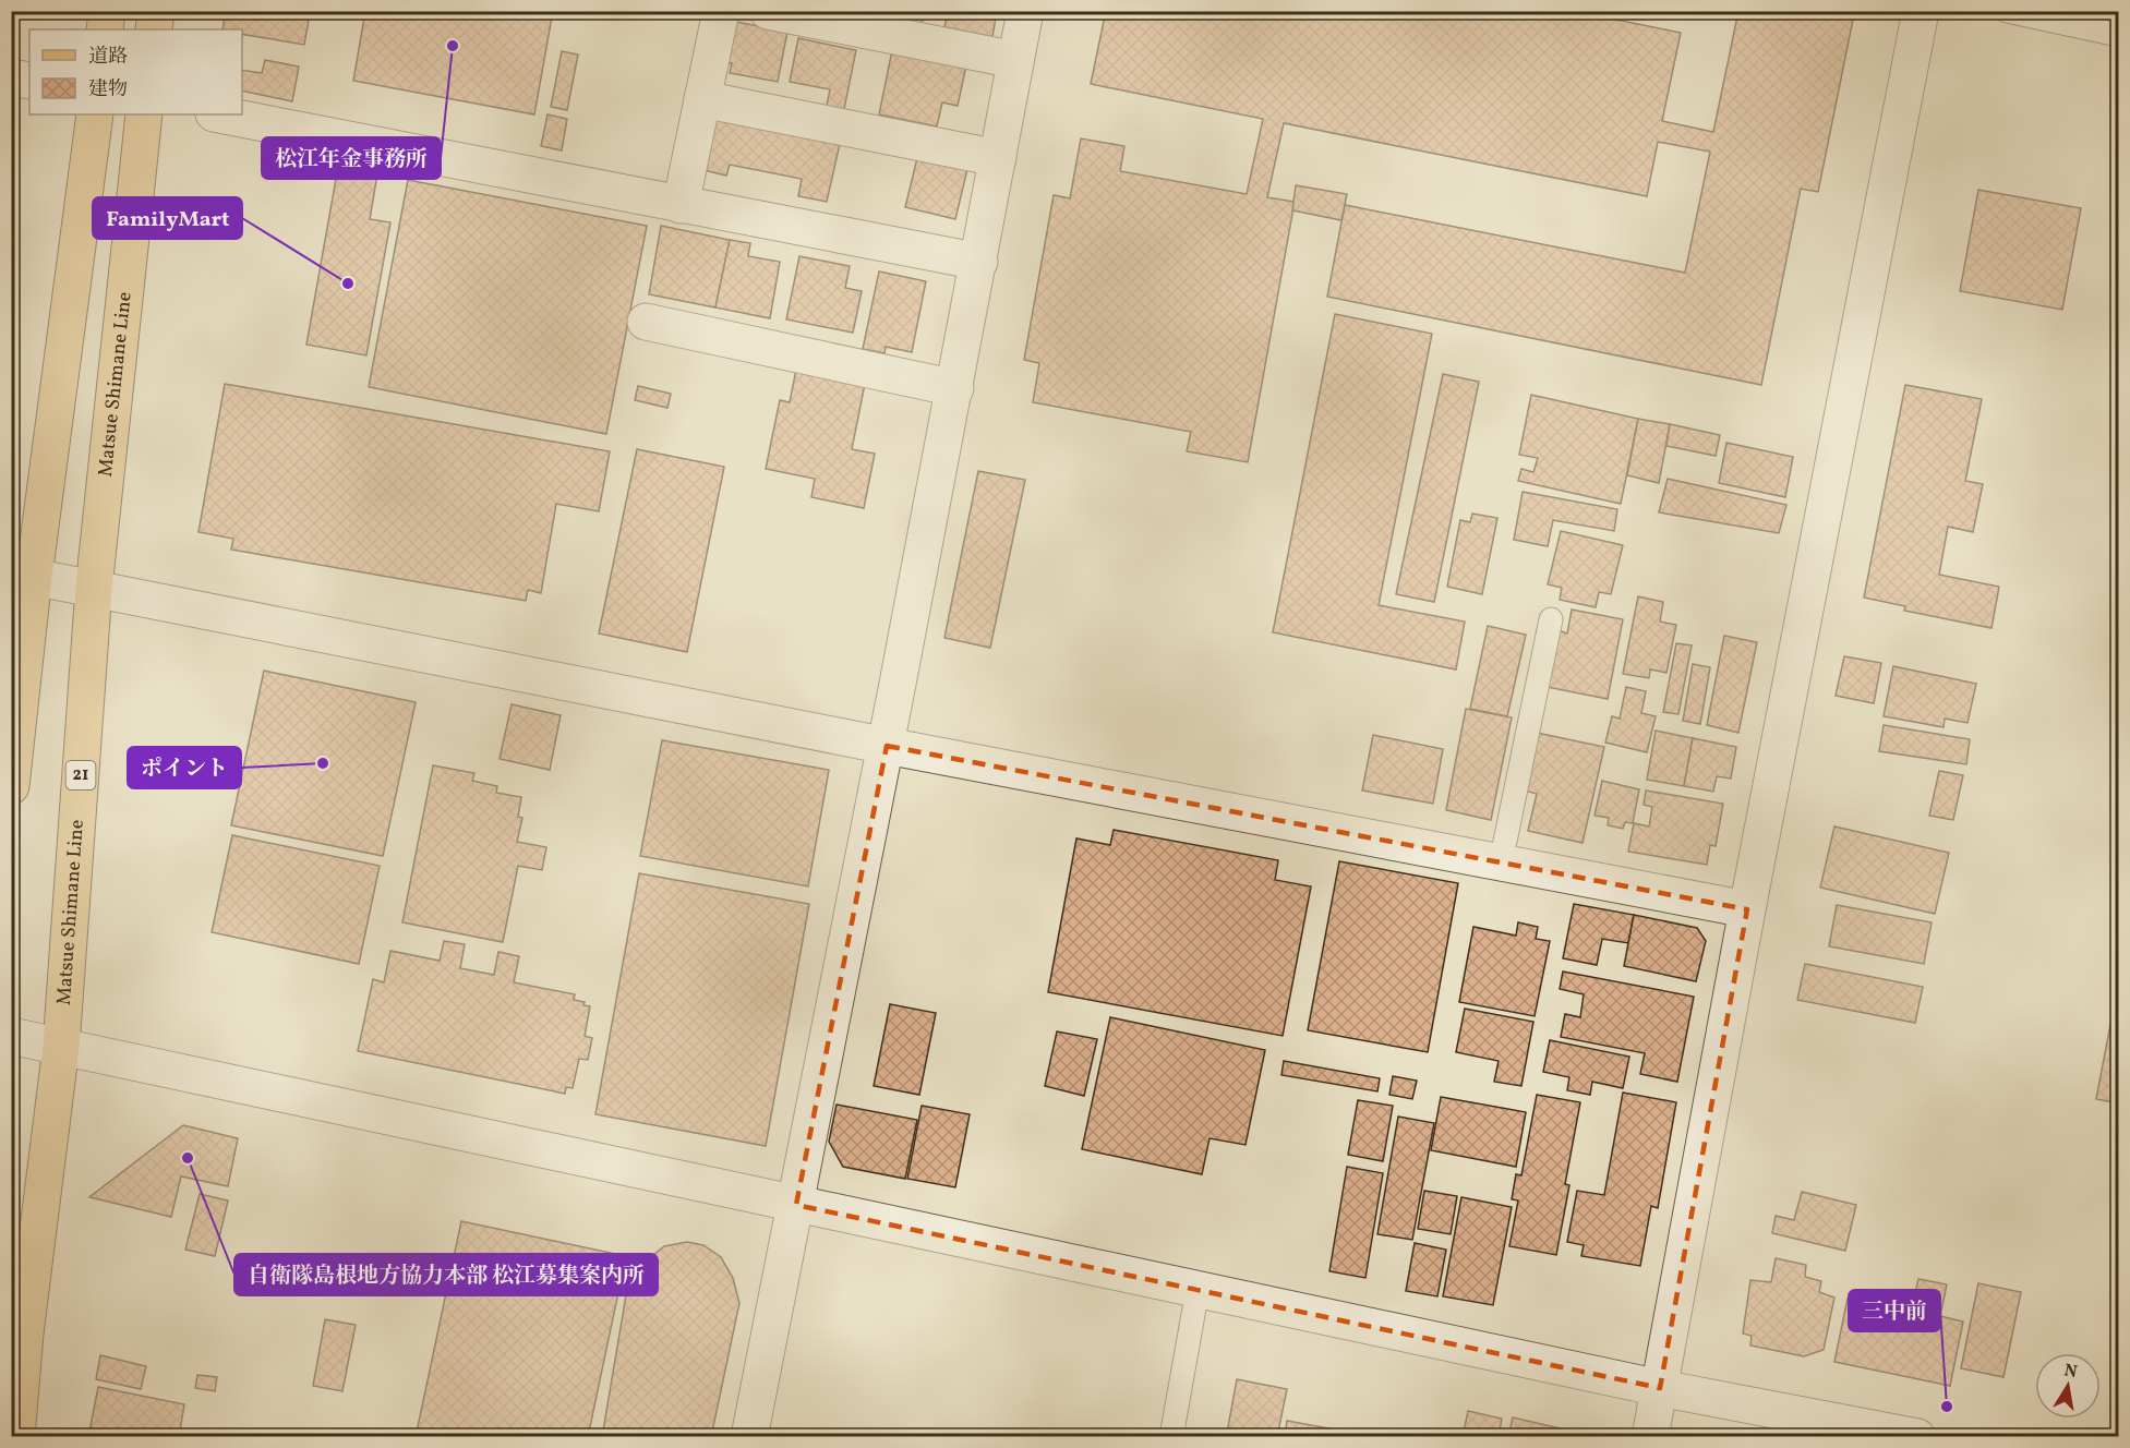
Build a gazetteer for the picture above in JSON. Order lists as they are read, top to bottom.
{
  "streets": {
    "main road": ["Matsue Shimane Line", "21"]
  },
  "places": [
    "松江年金事務所",
    "FamilyMart",
    "ポイント",
    "自衛隊島根地方協力本部 松江募集案内所",
    "三中前"
  ],
  "legend": ["道路", "建物"],
  "north": "top"
}
